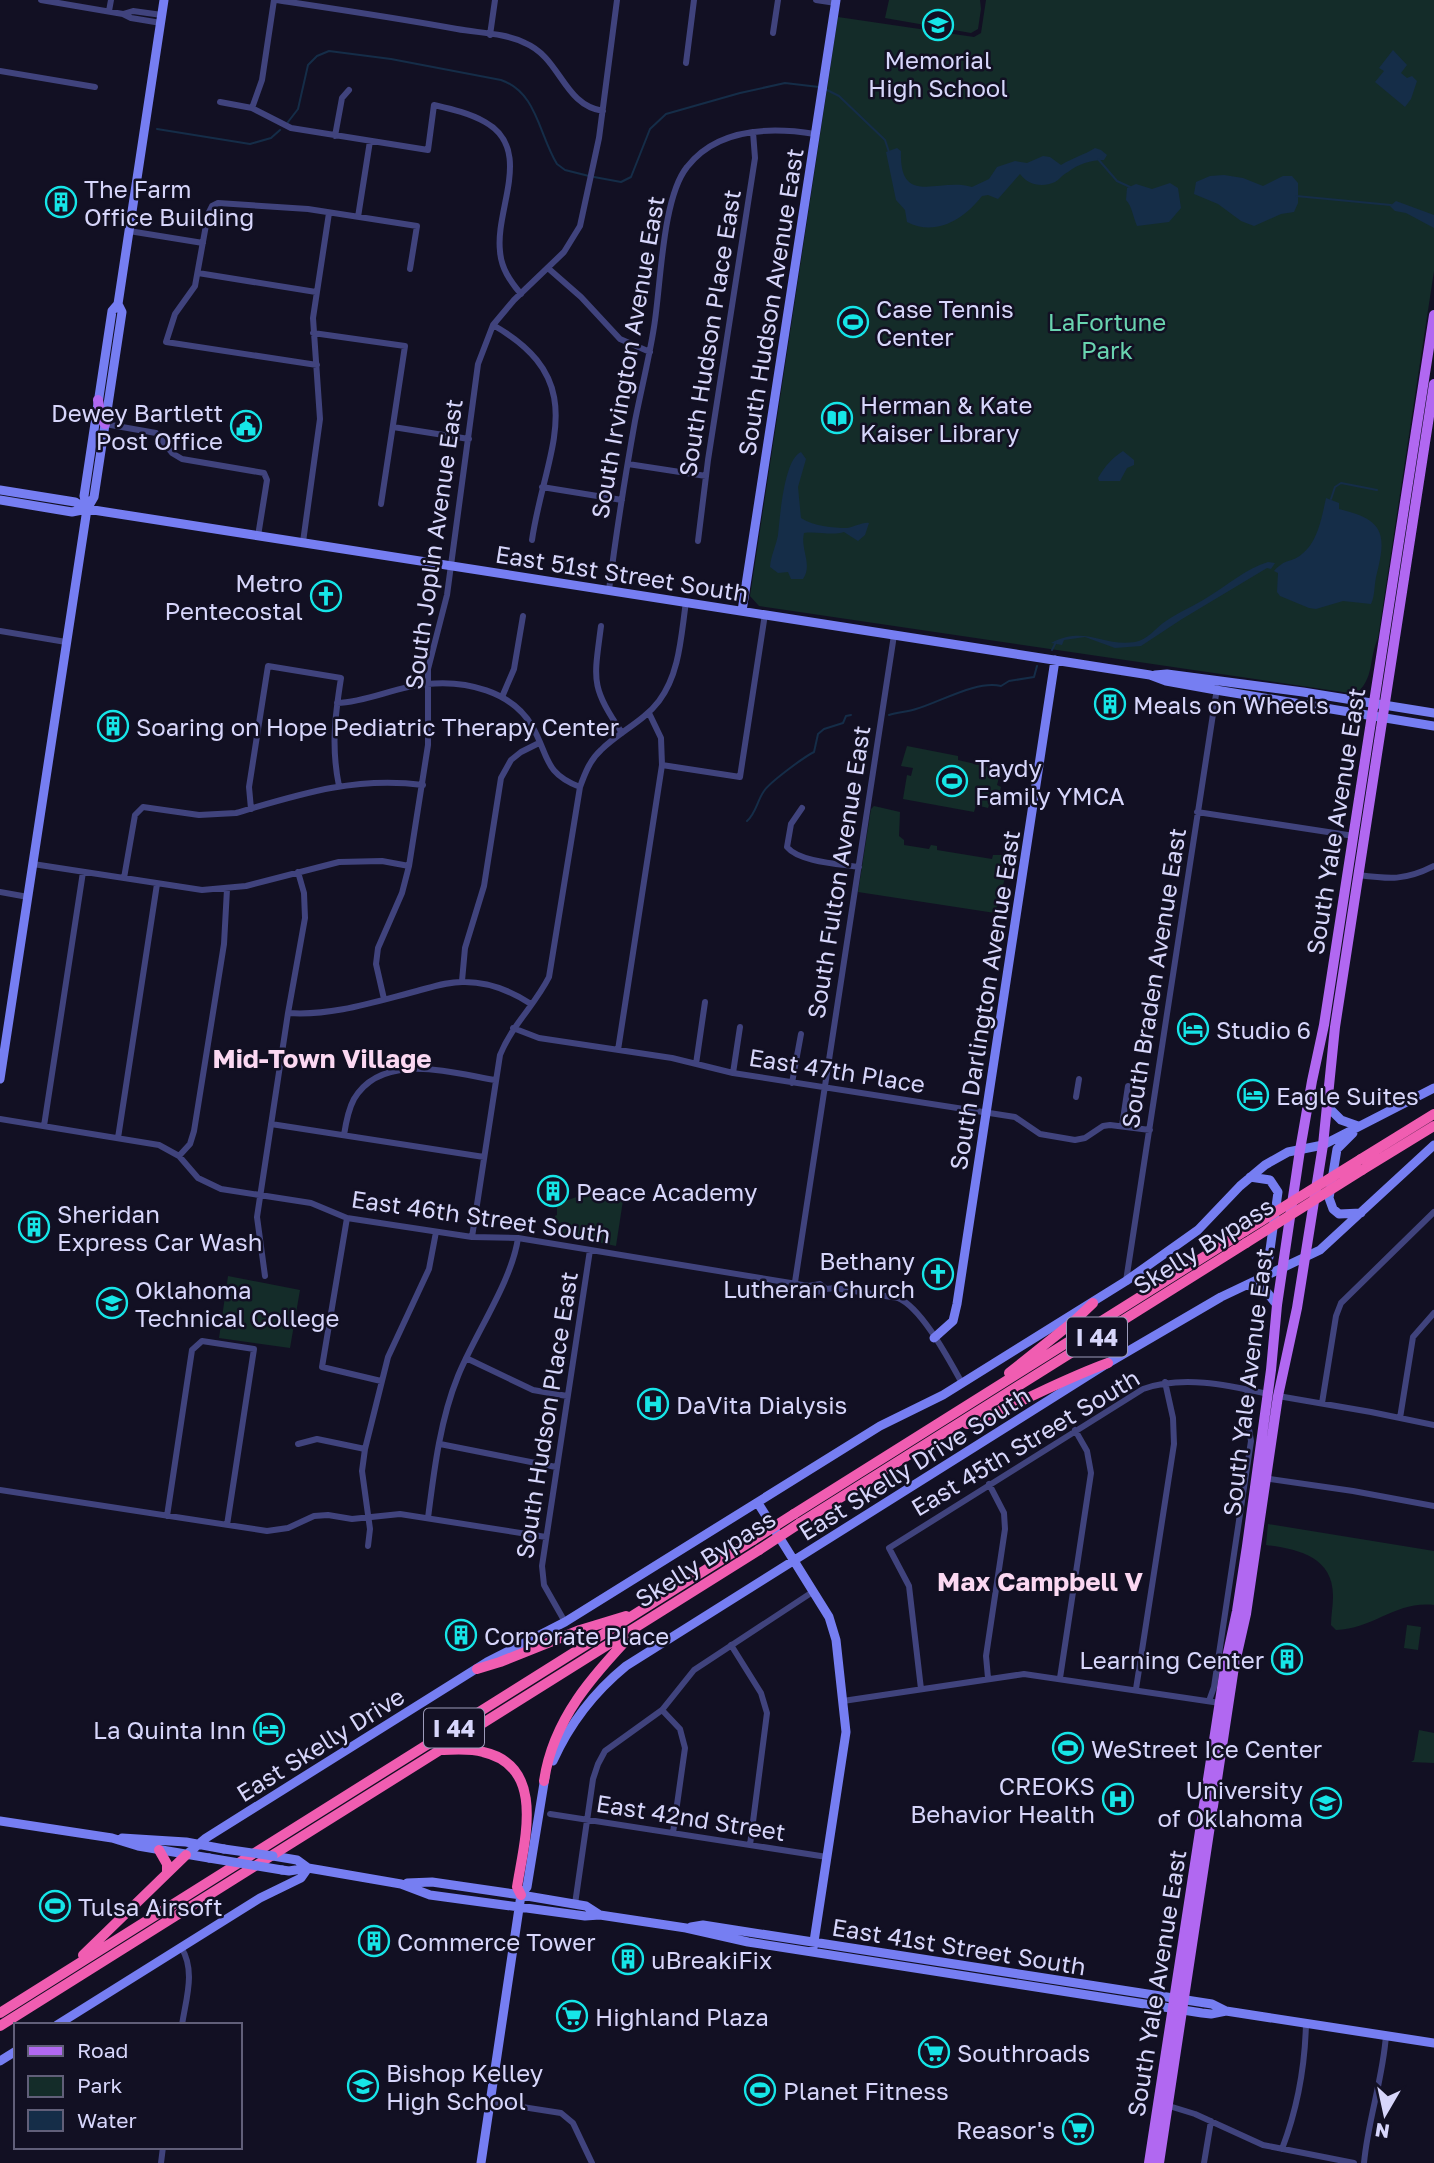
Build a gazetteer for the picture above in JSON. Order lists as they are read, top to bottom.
{
  "streets": {
    "highway": ["Skelly Bypass", "I 44"],
    "main road": [
      "South Hudson Avenue East",
      "East 51st Street South",
      "South Yale Avenue East",
      "South Darlington Avenue East",
      "East Skelly Drive South",
      "East Skelly Drive",
      "East 41st Street South"
    ],
    "street": [
      "South Hudson Place East",
      "South Irvington Avenue East",
      "South Joplin Avenue East",
      "South Fulton Avenue East",
      "South Braden Avenue East",
      "East 47th Place",
      "East 46th Street South",
      "East 45th Street South",
      "East 42nd Street"
    ]
  },
  "crossings": [
    ["South Hudson Avenue East", "South Irvington Avenue East"],
    ["South Hudson Avenue East", "East 51st Street South"],
    ["South Hudson Place East", "South Irvington Avenue East"],
    ["South Hudson Place East", "East 46th Street South"],
    ["South Hudson Place East", "East Skelly Drive South"],
    ["South Irvington Avenue East", "East 51st Street South"],
    ["South Joplin Avenue East", "East 51st Street South"],
    ["East 51st Street South", "South Yale Avenue East"],
    ["East 51st Street South", "South Fulton Avenue East"],
    ["East 51st Street South", "South Braden Avenue East"],
    ["East 51st Street South", "South Darlington Avenue East"],
    ["South Yale Avenue East", "East 45th Street South"],
    ["South Yale Avenue East", "East Skelly Drive South"],
    ["South Yale Avenue East", "East 41st Street South"],
    ["South Fulton Avenue East", "East 47th Place"],
    ["South Fulton Avenue East", "East 46th Street South"],
    ["South Braden Avenue East", "East 47th Place"],
    ["South Braden Avenue East", "East Skelly Drive South"],
    ["South Darlington Avenue East", "East 47th Place"],
    ["South Darlington Avenue East", "East 46th Street South"],
    ["East 46th Street South", "East Skelly Drive South"],
    ["East Skelly Drive South", "East Skelly Drive"],
    ["East Skelly Drive South", "East 41st Street South"],
    ["East Skelly Drive", "East 41st Street South"]
  ],
  "districts": ["Mid-Town Village", "Max Campbell V"],
  "parks": ["LaFortune Park"],
  "places": {
    "school or university": [
      "Memorial High School",
      "Oklahoma Technical College",
      "University of Oklahoma",
      "Bishop Kelley High School"
    ],
    "building": [
      "The Farm Office Building",
      "Meals on Wheels",
      "Soaring on Hope Pediatric Therapy Center",
      "Peace Academy",
      "Sheridan Express Car Wash",
      "Corporate Place",
      "Learning Center",
      "Commerce Tower",
      "uBreakiFix"
    ],
    "sports": [
      "Case Tennis Center",
      "Taydy Family YMCA",
      "WeStreet Ice Center",
      "Tulsa Airsoft",
      "Planet Fitness"
    ],
    "library": ["Herman & Kate Kaiser Library"],
    "public building": ["Dewey Bartlett Post Office"],
    "church": ["Metro Pentecostal", "Bethany Lutheran Church"],
    "hotel": ["Studio 6", "Eagle Suites", "La Quinta Inn"],
    "hospital": ["DaVita Dialysis", "CREOKS Behavior Health"],
    "supermarket": ["Highland Plaza", "Southroads", "Reasor's"]
  },
  "legend": ["Road", "Park", "Water"],
  "north": "bottom"
}
